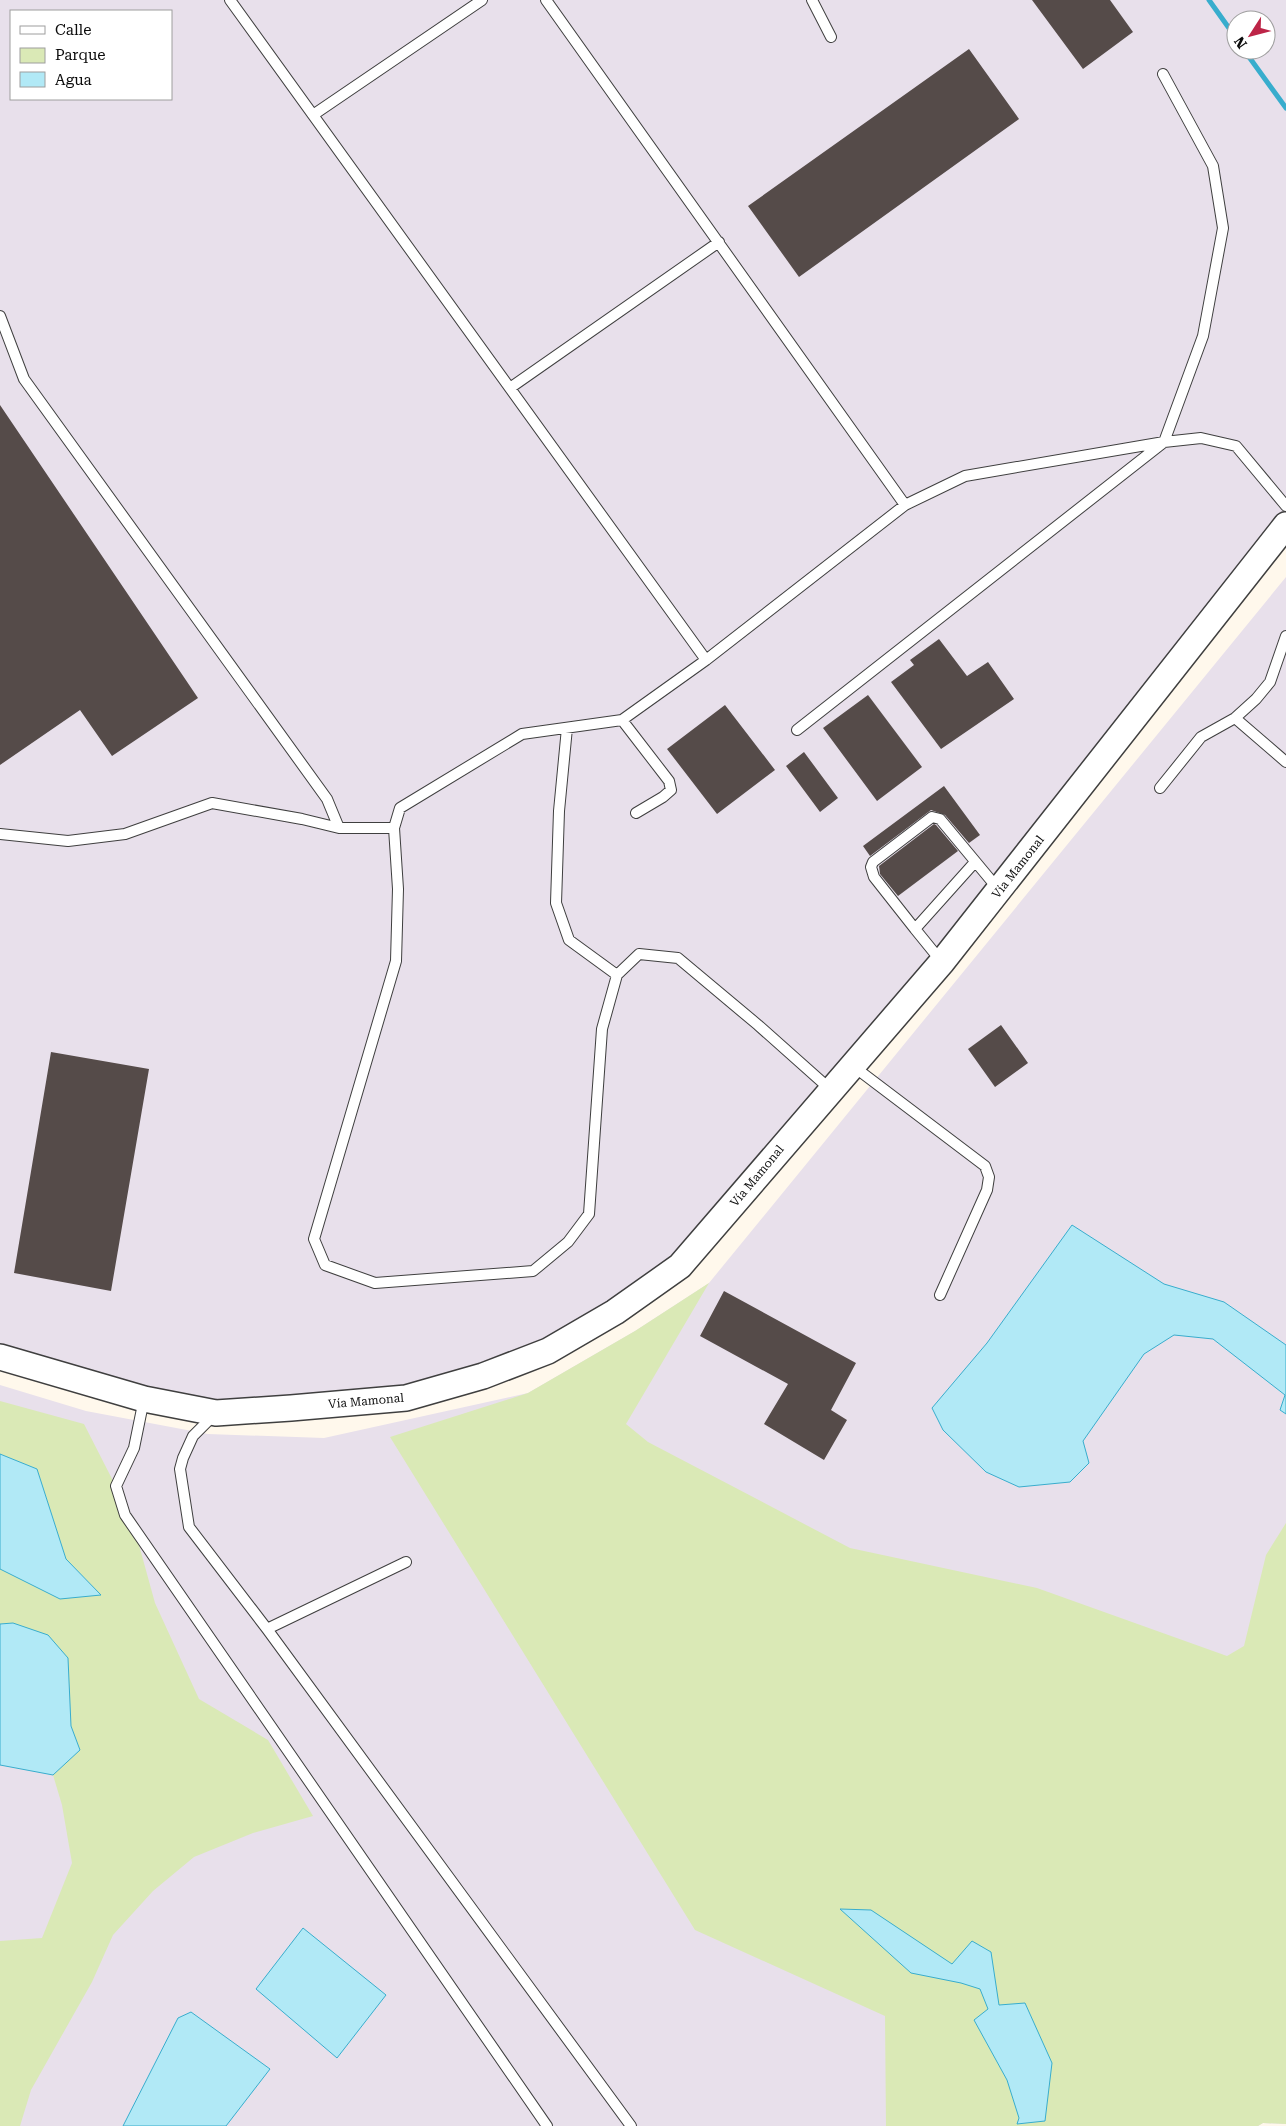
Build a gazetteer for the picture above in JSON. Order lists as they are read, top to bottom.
{
  "streets": {
    "street": ["Vía Mamonal"]
  },
  "legend": ["Calle", "Parque", "Agua"],
  "north": "bottom left"
}
